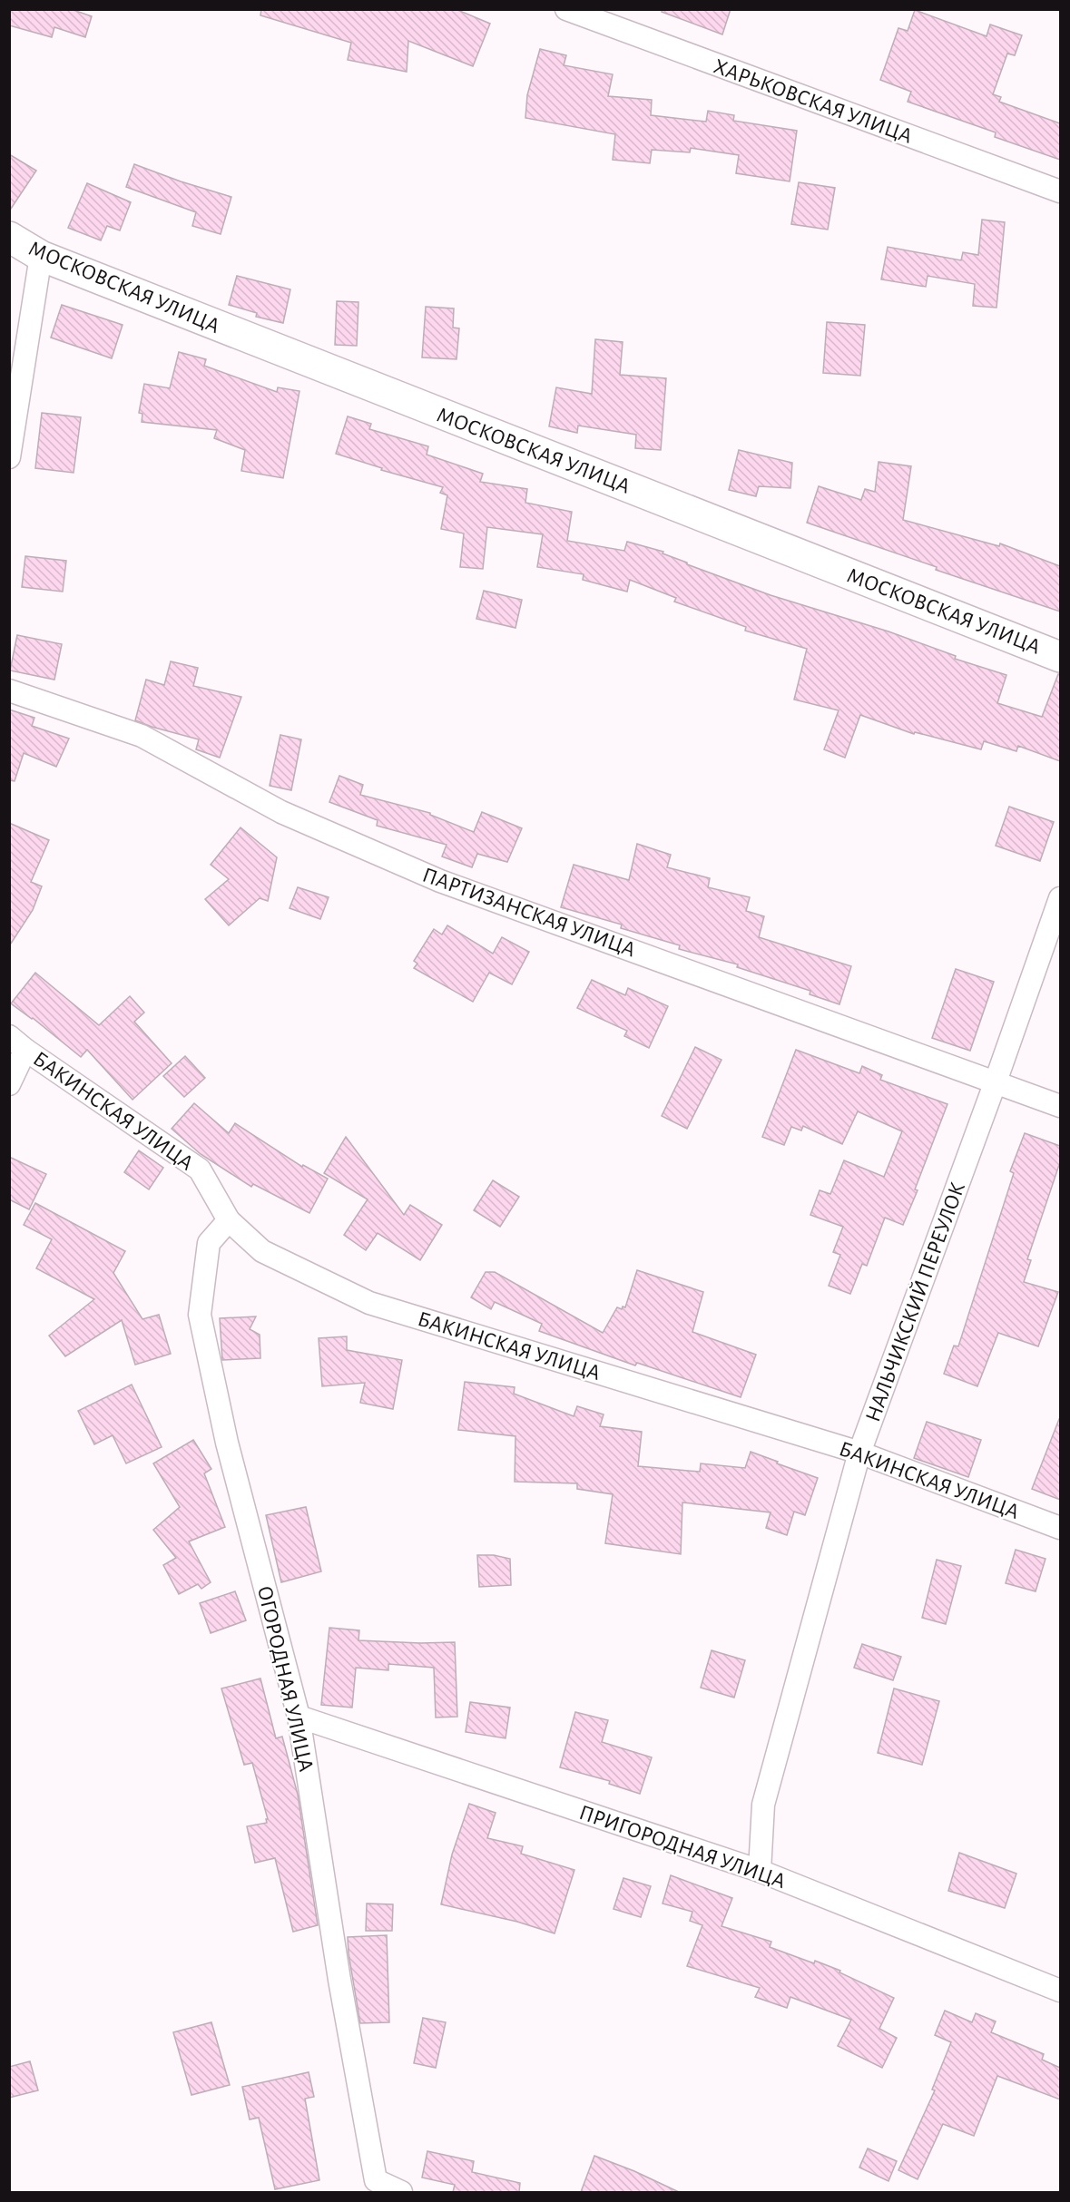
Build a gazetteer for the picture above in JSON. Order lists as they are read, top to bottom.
{
  "streets": {
    "street": [
      "ХАРЬКОВСКАЯ УЛИЦА",
      "МОСКОВСКАЯ УЛИЦА",
      "ПАРТИЗАНСКАЯ УЛИЦА",
      "БАКИНСКАЯ УЛИЦА",
      "НАЛЬЧИКСКИЙ ПЕРЕУЛОК",
      "ОГОРОДНАЯ УЛИЦА",
      "ПРИГОРОДНАЯ УЛИЦА"
    ]
  },
  "crossings": [
    ["ПАРТИЗАНСКАЯ УЛИЦА", "НАЛЬЧИКСКИЙ ПЕРЕУЛОК"],
    ["БАКИНСКАЯ УЛИЦА", "НАЛЬЧИКСКИЙ ПЕРЕУЛОК"],
    ["БАКИНСКАЯ УЛИЦА", "ОГОРОДНАЯ УЛИЦА"],
    ["НАЛЬЧИКСКИЙ ПЕРЕУЛОК", "ПРИГОРОДНАЯ УЛИЦА"],
    ["ОГОРОДНАЯ УЛИЦА", "ПРИГОРОДНАЯ УЛИЦА"]
  ]
}
